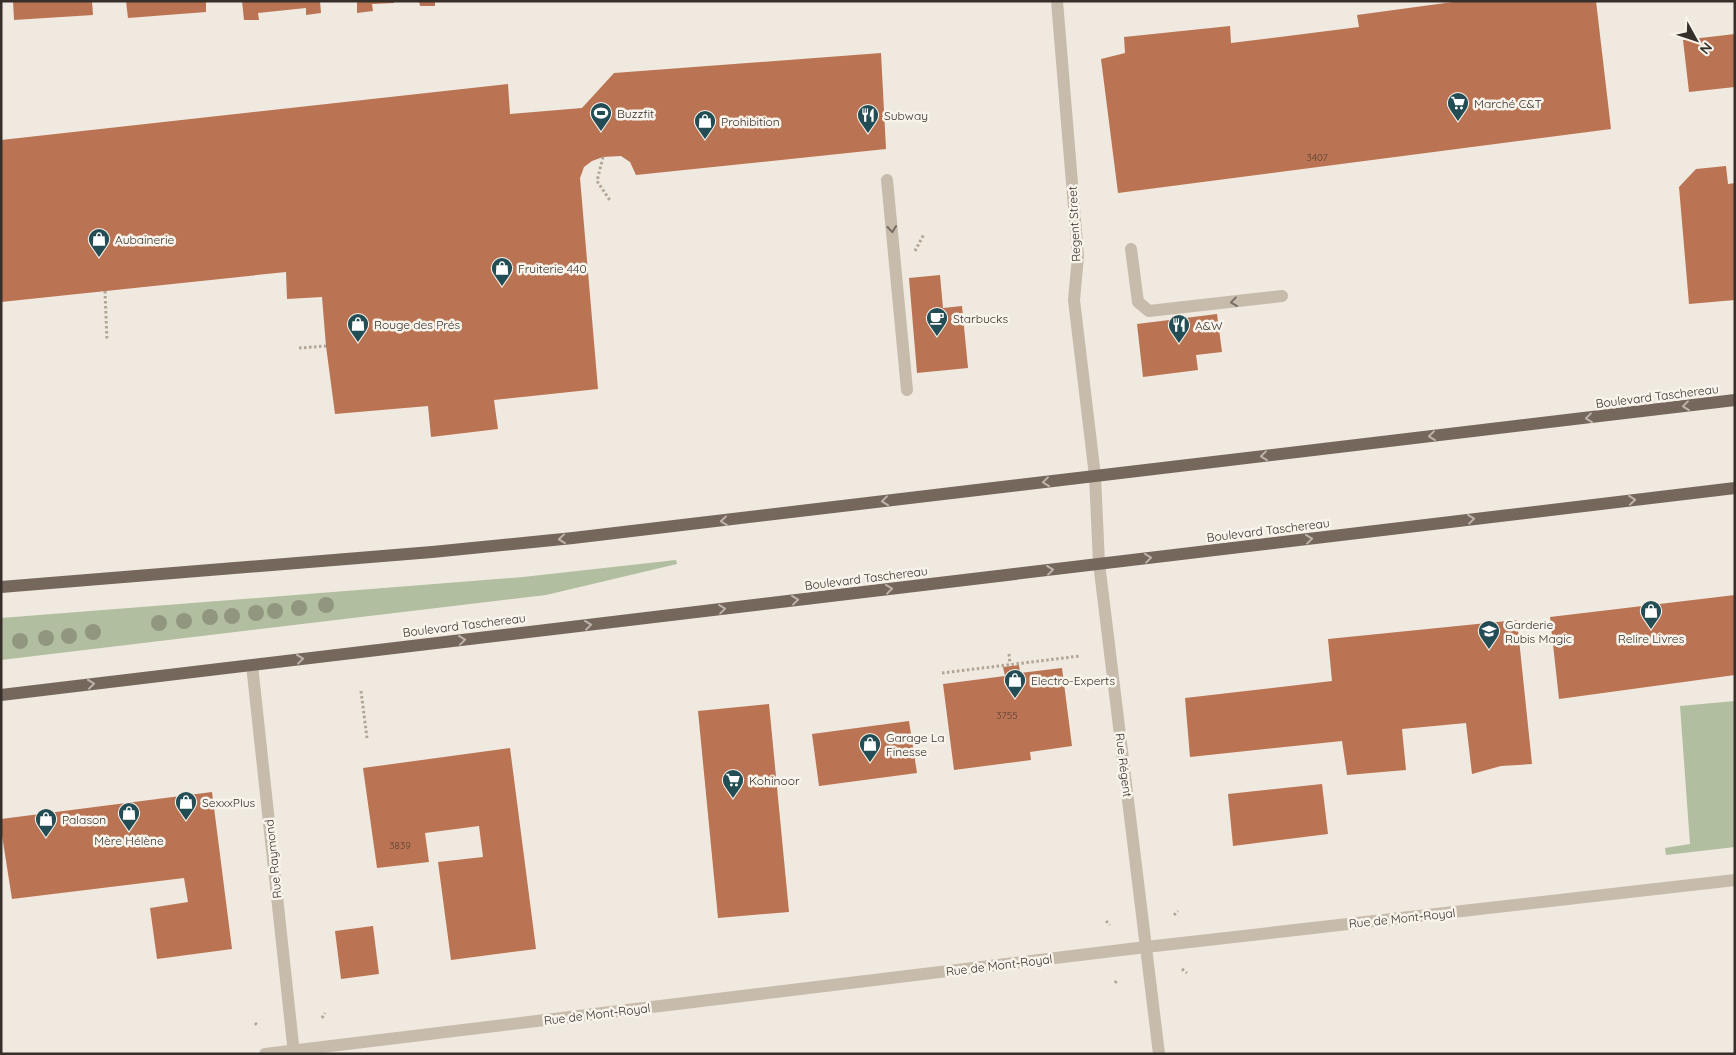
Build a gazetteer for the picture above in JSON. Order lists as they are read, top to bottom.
{
  "streets": {
    "main road": ["Boulevard Taschereau"],
    "street": [
      "Regent Street",
      "Rue Régent",
      "Rue Raymond",
      "Rue de Mont-Royal"
    ]
  },
  "crossings": [
    ["Regent Street", "Boulevard Taschereau"],
    ["Regent Street", "Rue Régent"],
    ["Boulevard Taschereau", "Rue Régent"],
    ["Boulevard Taschereau", "Rue Raymond"],
    ["Rue Régent", "Rue de Mont-Royal"],
    ["Rue Raymond", "Rue de Mont-Royal"]
  ],
  "places": {
    "supermarket": ["Marché C&T", "Kohinoor"],
    "sports": ["Buzzfit"],
    "restaurant": ["Subway", "A&W"],
    "shop": [
      "Prohibition",
      "Aubainerie",
      "Fruiterie 440",
      "Rouge des Prés",
      "Relire Livres",
      "Electro-Experts",
      "Garage La Finesse",
      "SexxxPlus",
      "Mère Hélène",
      "Palason"
    ],
    "cafe": ["Starbucks"],
    "school or university": ["Garderie Rubis Magic"]
  },
  "house_numbers": ["3407", "3755", "3839"],
  "north": "bottom right"
}
